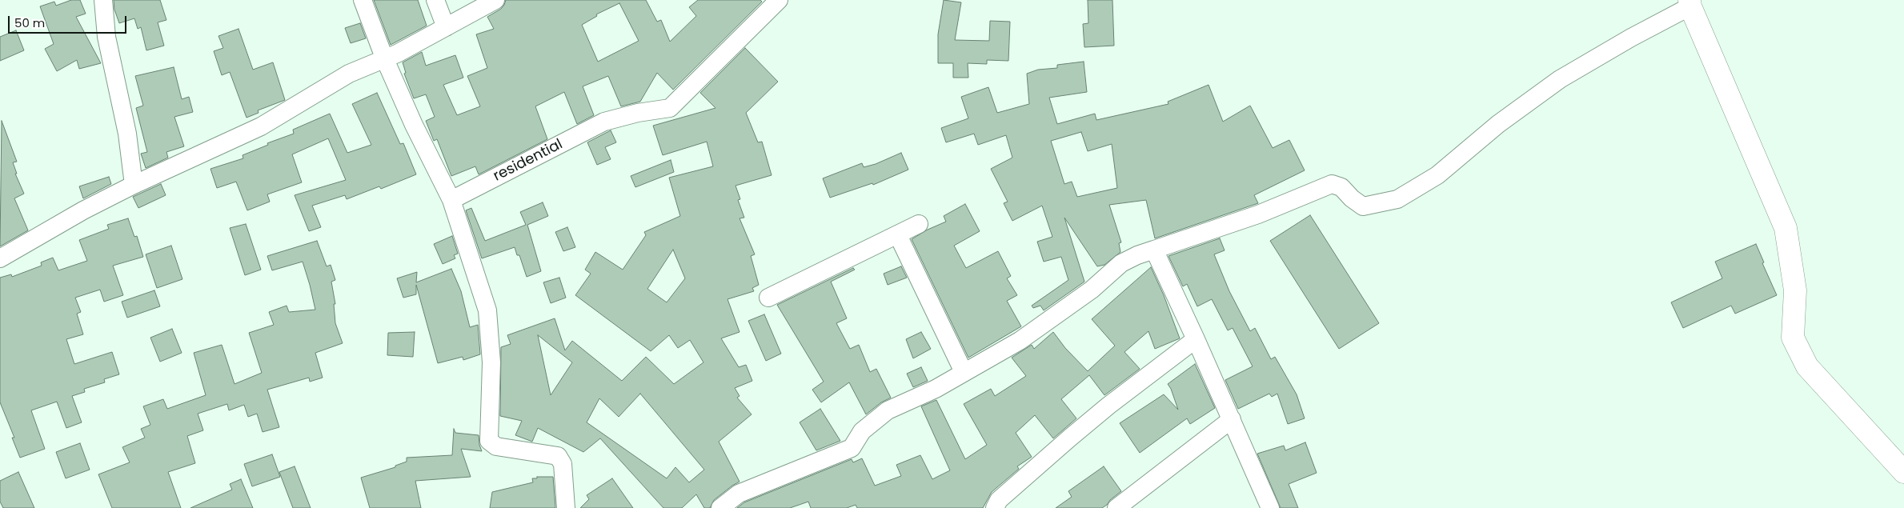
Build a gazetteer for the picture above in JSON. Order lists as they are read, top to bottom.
{
  "streets": {
    "street": ["residential"]
  },
  "scale_bar": "50 m"
}
